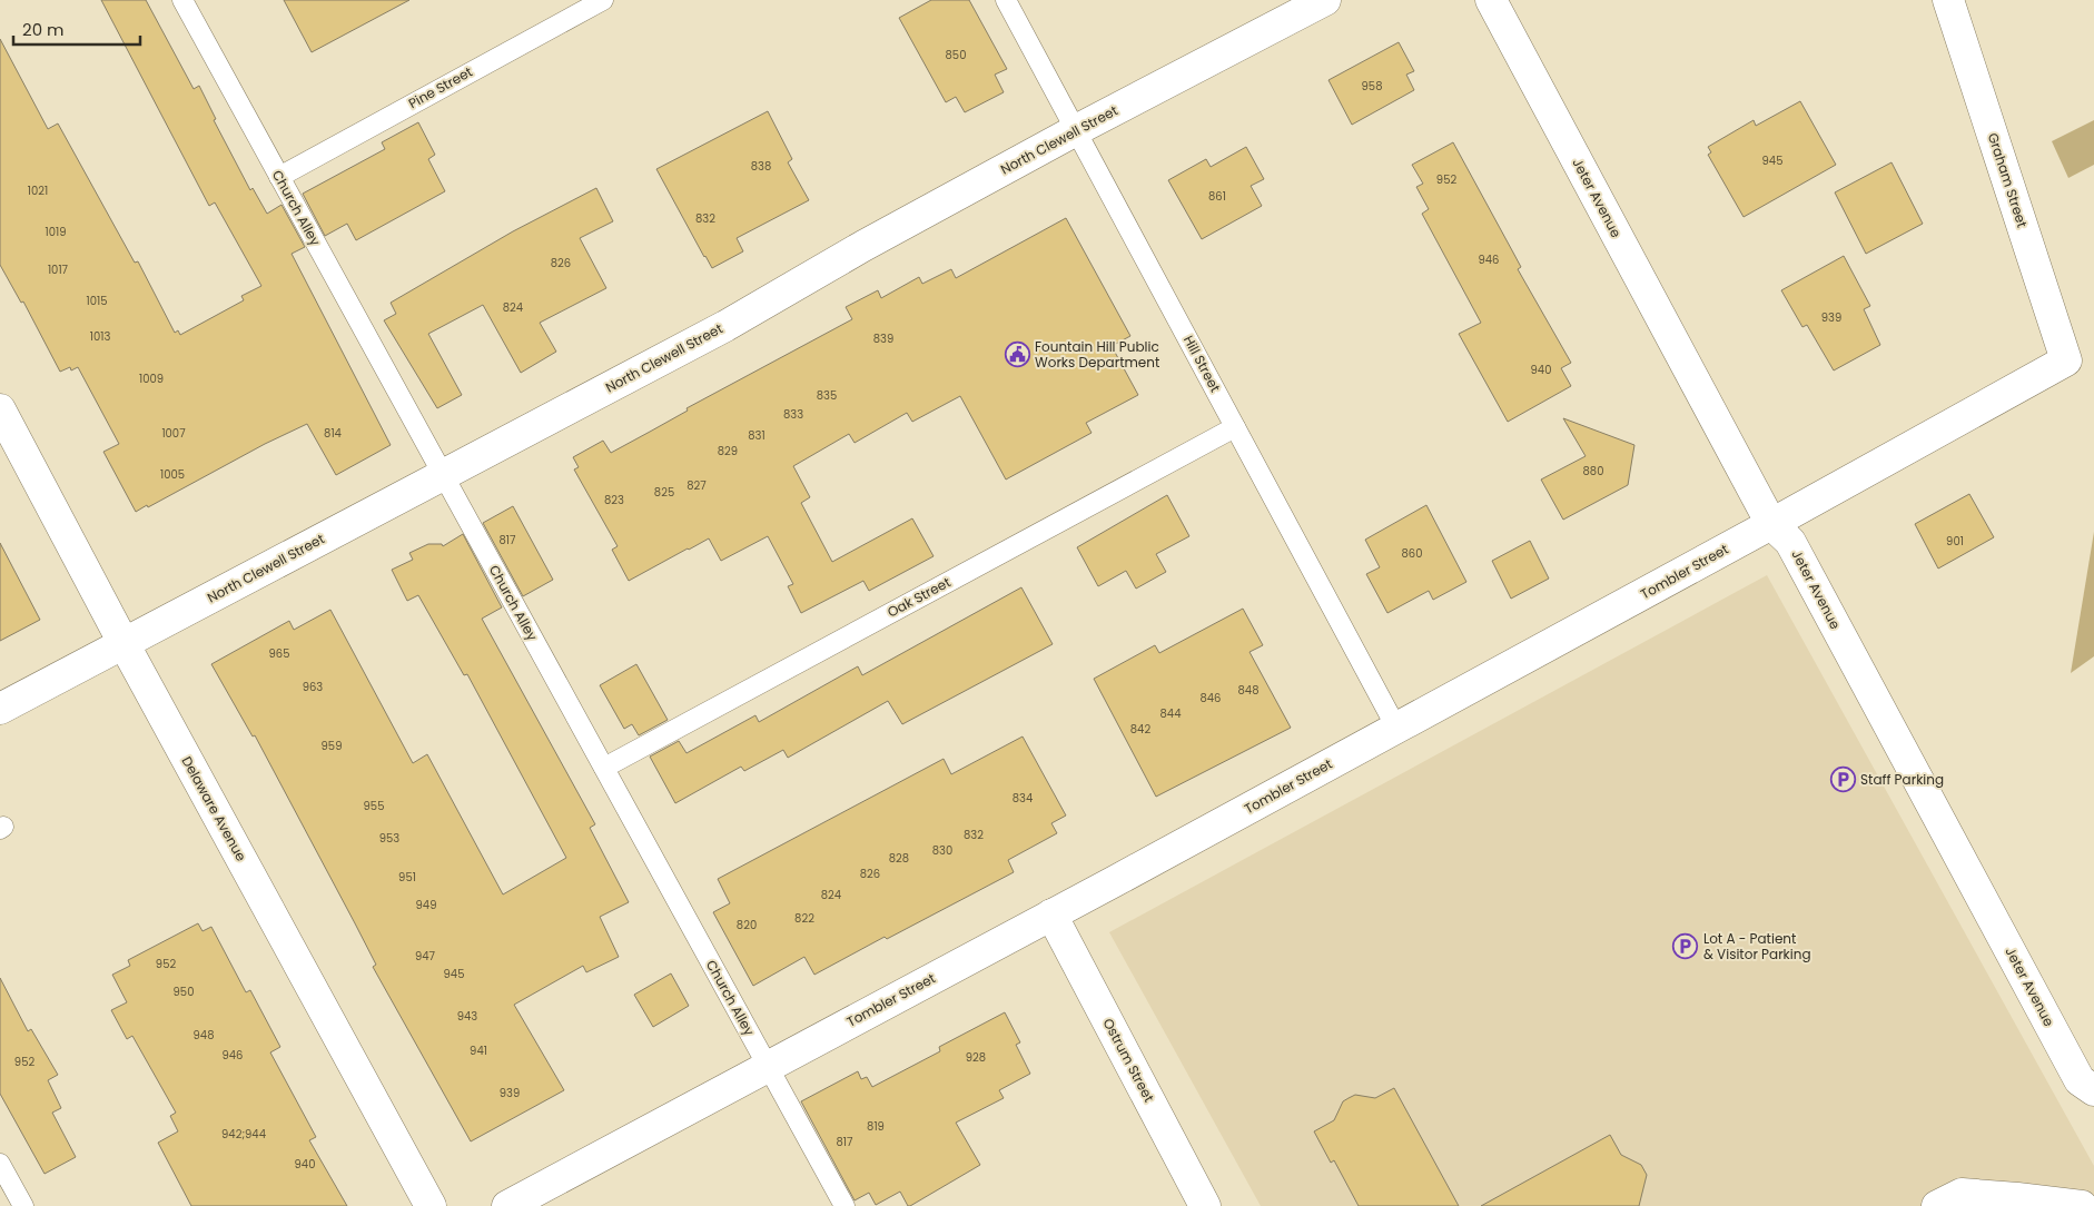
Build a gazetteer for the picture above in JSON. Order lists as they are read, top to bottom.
{
  "streets": {
    "street": [
      "North Clewell Street",
      "Graham Street",
      "Jeter Avenue",
      "Tombler Street",
      "Delaware Avenue",
      "Ostrum Street"
    ],
    "lane": [
      "Pine Street",
      "Church Alley",
      "Hill Street",
      "Oak Street"
    ]
  },
  "crossings": [
    ["Pine Street", "Church Alley"],
    ["North Clewell Street", "Church Alley"],
    ["North Clewell Street", "Hill Street"],
    ["North Clewell Street", "Delaware Avenue"],
    ["Graham Street", "Tombler Street"],
    ["Jeter Avenue", "Tombler Street"],
    ["Church Alley", "Tombler Street"],
    ["Church Alley", "Oak Street"],
    ["Hill Street", "Tombler Street"],
    ["Hill Street", "Oak Street"],
    ["Tombler Street", "Ostrum Street"]
  ],
  "places": {
    "public building": ["Fountain Hill Public Works Department"],
    "parking": ["Staff Parking", "Lot A - Patient & Visitor Parking"]
  },
  "house_numbers": [
    "850",
    "958",
    "945",
    "838",
    "952",
    "1021",
    "861",
    "832",
    "1019",
    "946",
    "826",
    "1017",
    "1015",
    "824",
    "939",
    "1013",
    "839",
    "940",
    "1009",
    "835",
    "833",
    "1007",
    "814",
    "831",
    "829",
    "880",
    "1005",
    "827",
    "825",
    "823",
    "817",
    "901",
    "860",
    "965",
    "963",
    "848",
    "846",
    "844",
    "842",
    "959",
    "834",
    "955",
    "832",
    "953",
    "830",
    "828",
    "826",
    "951",
    "824",
    "949",
    "822",
    "820",
    "947",
    "952",
    "945",
    "950",
    "943",
    "948",
    "941",
    "946",
    "928",
    "952",
    "939",
    "819",
    "942;944",
    "817",
    "940"
  ],
  "scale_bar": "20 m"
}
